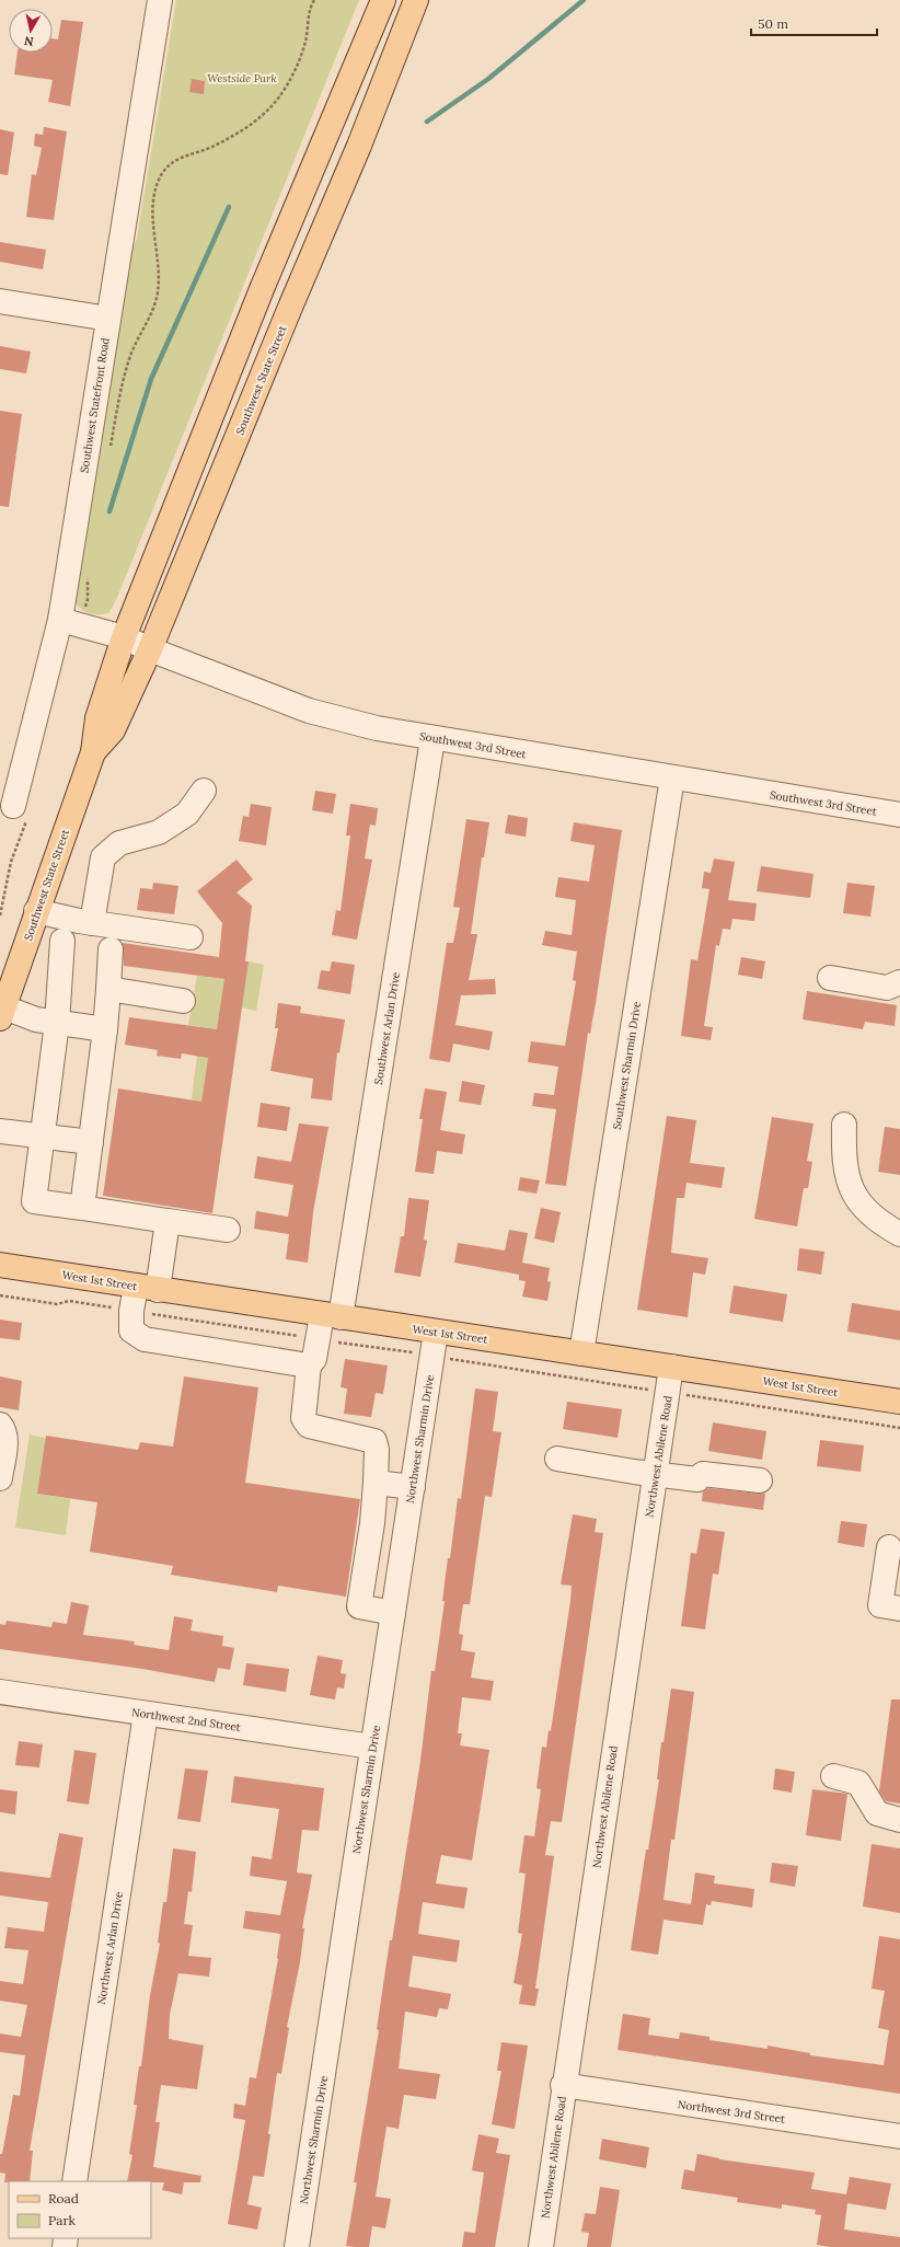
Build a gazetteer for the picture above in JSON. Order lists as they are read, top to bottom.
{
  "streets": {
    "main road": ["Southwest State Street", "West 1st Street"],
    "street": [
      "Southwest Statefront Road",
      "Southwest 3rd Street",
      "Southwest Arlan Drive",
      "Southwest Sharmin Drive",
      "Northwest Sharmin Drive",
      "Northwest Abilene Road",
      "Northwest 2nd Street",
      "Northwest Arlan Drive",
      "Northwest 3rd Street"
    ]
  },
  "crossings": [
    ["Southwest State Street", "Southwest 3rd Street"],
    ["Southwest Statefront Road", "Southwest 3rd Street"],
    ["Southwest 3rd Street", "Southwest Arlan Drive"],
    ["Southwest 3rd Street", "Southwest Sharmin Drive"],
    ["Southwest Arlan Drive", "West 1st Street"],
    ["Southwest Sharmin Drive", "West 1st Street"],
    ["West 1st Street", "Northwest Sharmin Drive"],
    ["West 1st Street", "Northwest Abilene Road"],
    ["Northwest Sharmin Drive", "Northwest 2nd Street"],
    ["Northwest Abilene Road", "Northwest 3rd Street"],
    ["Northwest 2nd Street", "Northwest Arlan Drive"]
  ],
  "parks": ["Westside Park"],
  "legend": ["Road", "Park"],
  "scale_bar": "50 m",
  "north": "bottom"
}
